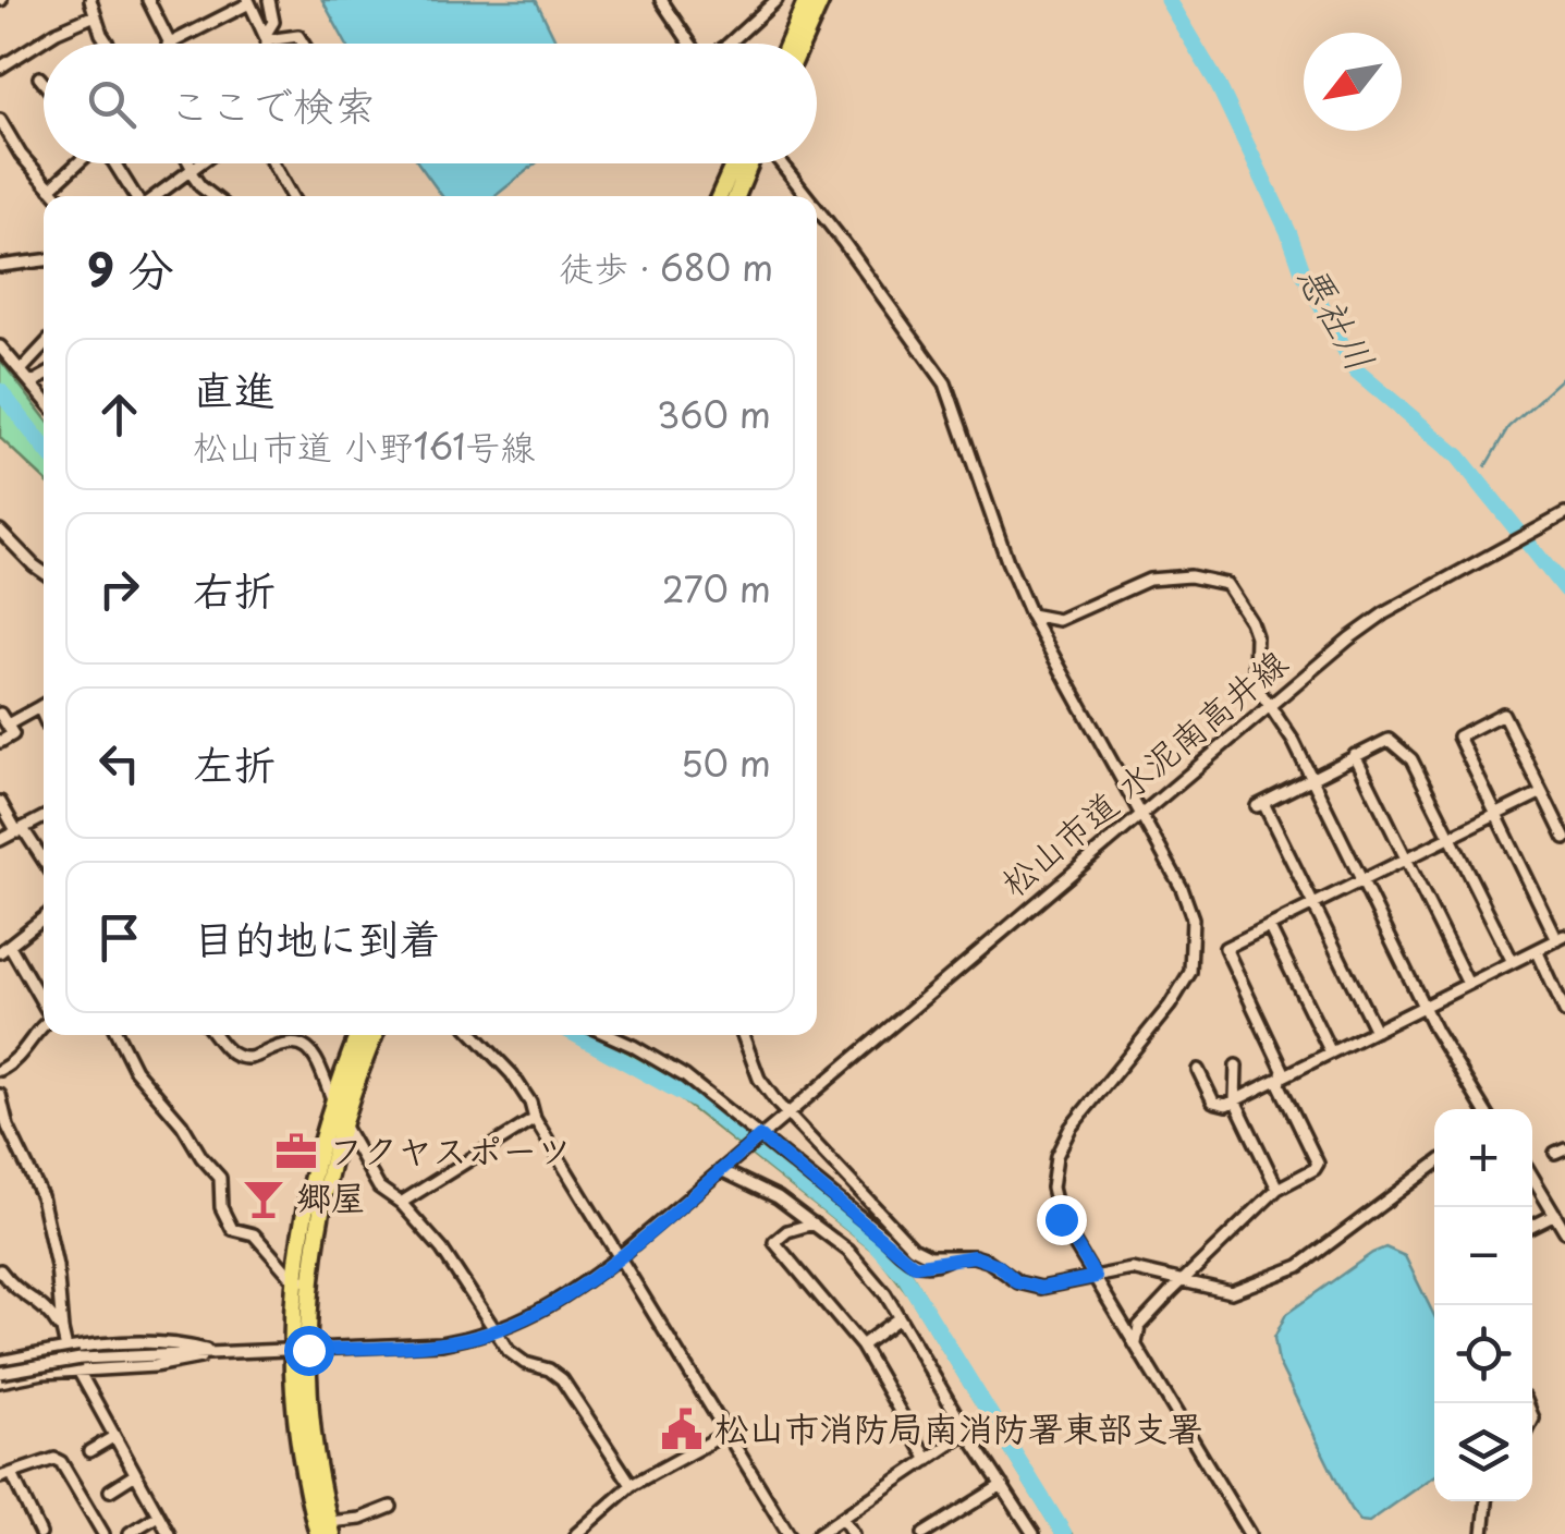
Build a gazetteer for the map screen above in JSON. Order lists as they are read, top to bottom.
{
  "streets": {
    "street": ["松山市道 水泥南高井線"]
  },
  "water": ["悪社川"],
  "places": {
    "office": ["フクヤスポーツ"],
    "bar": ["郷屋"],
    "public building": ["松山市消防局南消防署東部支署"]
  },
  "north": "bottom left",
  "page": {
    "search": "ここで検索",
    "heading": ["9 分", "徒歩 · 680 m"],
    "list": [
      ["直進", "松山市道 小野161号線", "360 m"],
      ["右折", "270 m"],
      ["左折", "50 m"],
      "目的地に到着"
    ],
    "map_buttons": ["+", "−"]
  }
}
